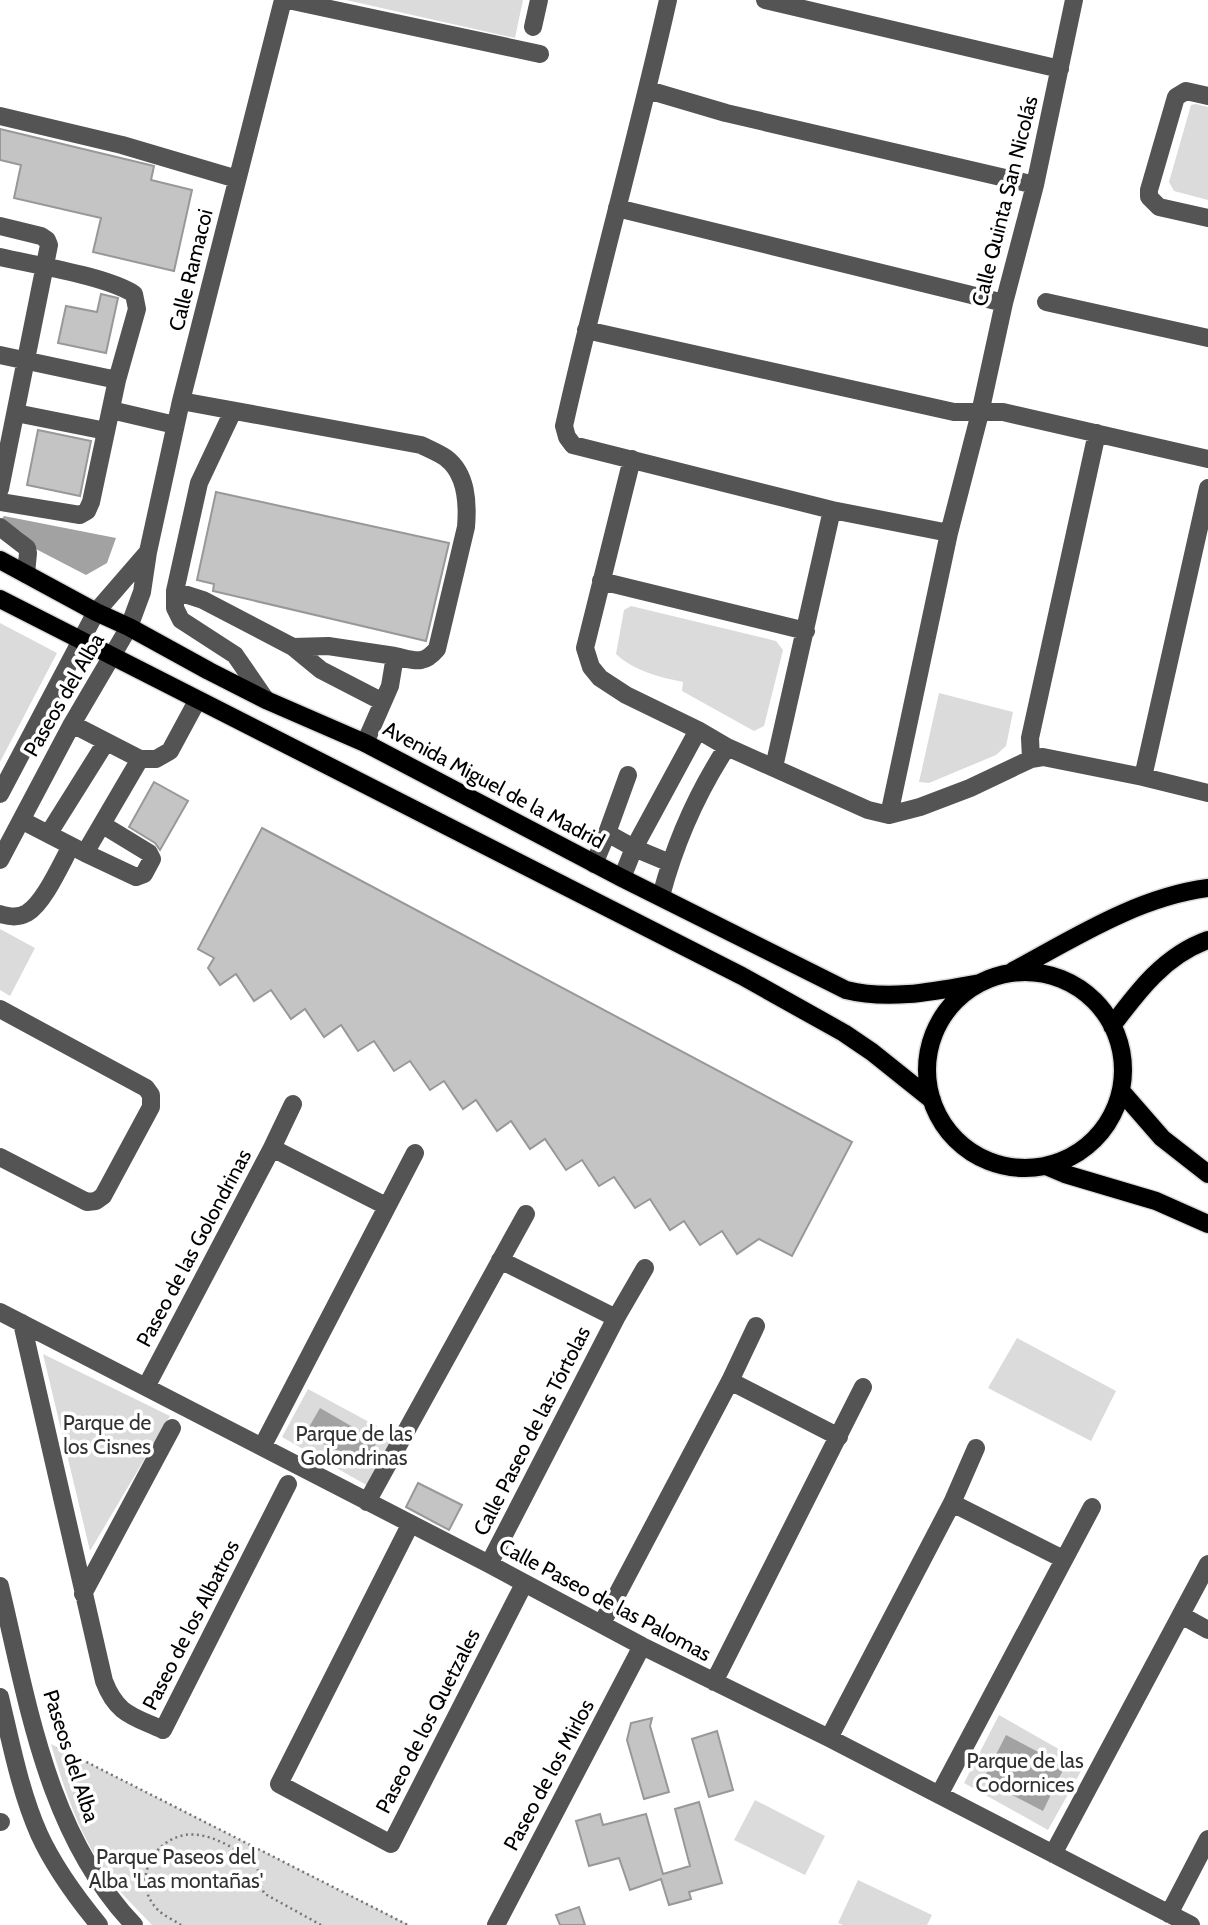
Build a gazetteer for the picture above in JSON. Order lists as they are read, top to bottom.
{
  "streets": {
    "main road": ["Avenida Miguel de la Madrid"],
    "street": [
      "Calle Quinta San Nicolás",
      "Calle Ramacoi",
      "Paseos del Alba",
      "Paseo de las Golondrinas",
      "Calle Paseo de las Tórtolas",
      "Calle Paseo de las Palomas",
      "Paseo de los Albatros",
      "Paseo de los Quetzales",
      "Paseo de los Mirlos"
    ]
  },
  "crossings": [
    ["Calle Ramacoi", "Paseos del Alba"],
    ["Calle Ramacoi", "Avenida Miguel de la Madrid"],
    ["Paseos del Alba", "Avenida Miguel de la Madrid"],
    ["Paseo de las Golondrinas", "Calle Paseo de las Palomas"],
    ["Calle Paseo de las Tórtolas", "Calle Paseo de las Palomas"],
    ["Calle Paseo de las Palomas", "Paseo de los Quetzales"],
    ["Calle Paseo de las Palomas", "Paseo de los Mirlos"]
  ],
  "parks": [
    "Parque de los Cisnes",
    "Parque de las Golondrinas",
    "Parque de las Codornices",
    "Parque Paseos del Alba 'Las montañas'"
  ]
}
